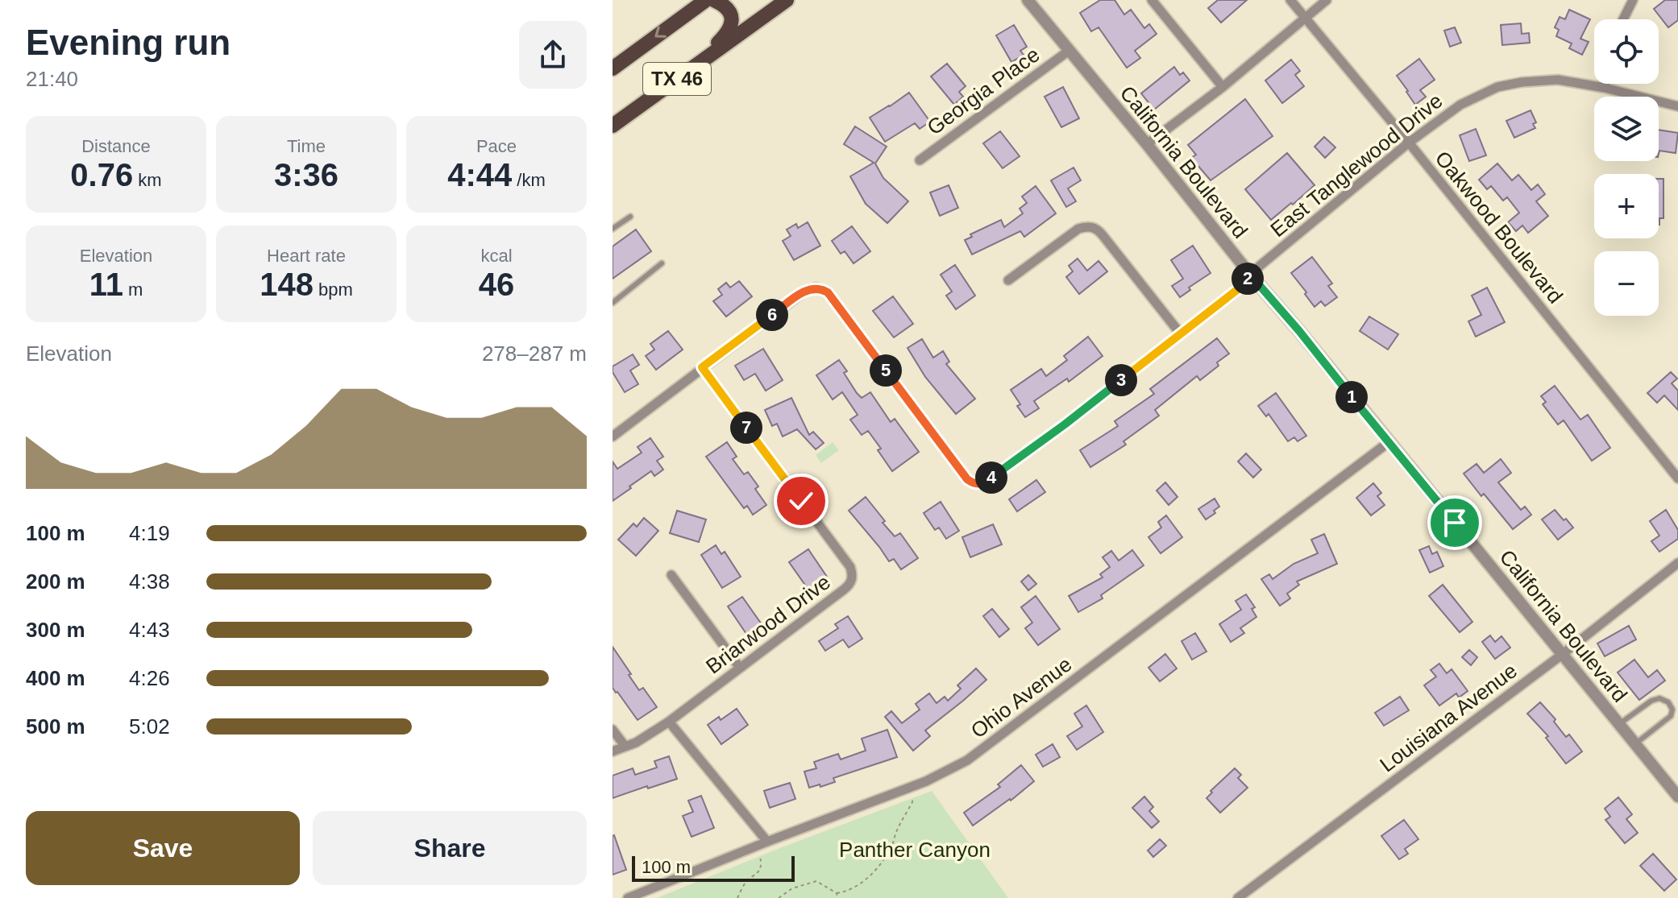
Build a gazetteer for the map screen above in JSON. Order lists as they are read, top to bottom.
{
  "streets": {
    "main road": ["TX 46"],
    "street": [
      "Georgia Place",
      "California Boulevard",
      "East Tanglewood Drive",
      "Oakwood Boulevard",
      "Briarwood Drive",
      "Ohio Avenue",
      "Louisiana Avenue"
    ]
  },
  "crossings": [
    ["Georgia Place", "California Boulevard"],
    ["California Boulevard", "East Tanglewood Drive"],
    ["California Boulevard", "Ohio Avenue"],
    ["California Boulevard", "Louisiana Avenue"],
    ["East Tanglewood Drive", "Oakwood Boulevard"],
    ["East Tanglewood Drive", "Briarwood Drive"]
  ],
  "parks": ["Panther Canyon"],
  "scale_bar": "100 m",
  "page": {
    "heading": ["Evening run", "21:40"],
    "map_buttons": ["+", "−"],
    "stats": [
      ["Distance", "0.76 km"],
      ["Time", "3:36"],
      ["Pace", "4:44 /km"],
      ["Elevation", "11 m"],
      ["Heart rate", "148 bpm"],
      ["kcal", "46"]
    ],
    "pins": [
      "2",
      "6",
      "5",
      "3",
      "1",
      "7",
      "4"
    ],
    "chart": ["Elevation", "278–287 m"],
    "list": [
      {
        "name": "100 m",
        "note": "4:19"
      },
      {
        "name": "200 m",
        "note": "4:38"
      },
      {
        "name": "300 m",
        "note": "4:43"
      },
      {
        "name": "400 m",
        "note": "4:26"
      },
      {
        "name": "500 m",
        "note": "5:02"
      }
    ],
    "buttons": ["Save", "Share"],
    "scale": "100 m"
  }
}
